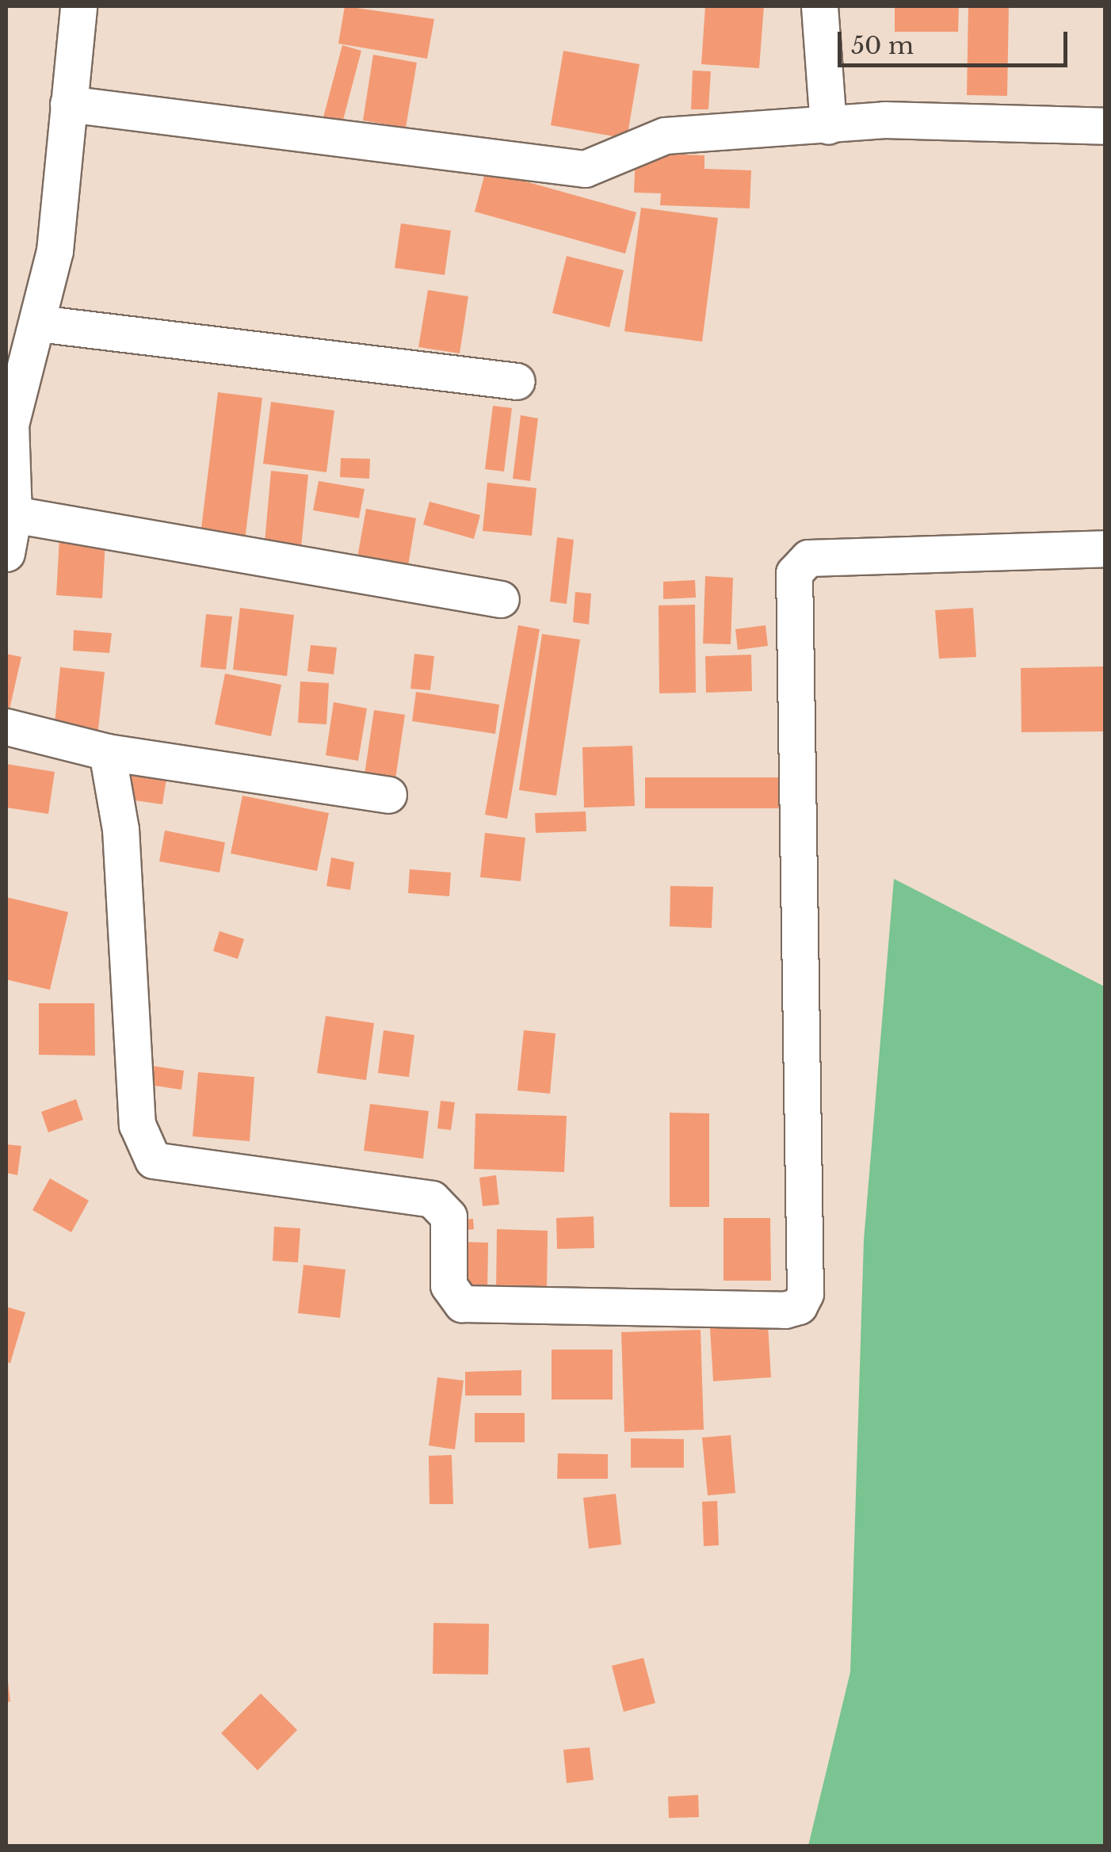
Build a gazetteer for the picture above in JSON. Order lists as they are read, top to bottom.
{
  "scale_bar": "50 m"
}
